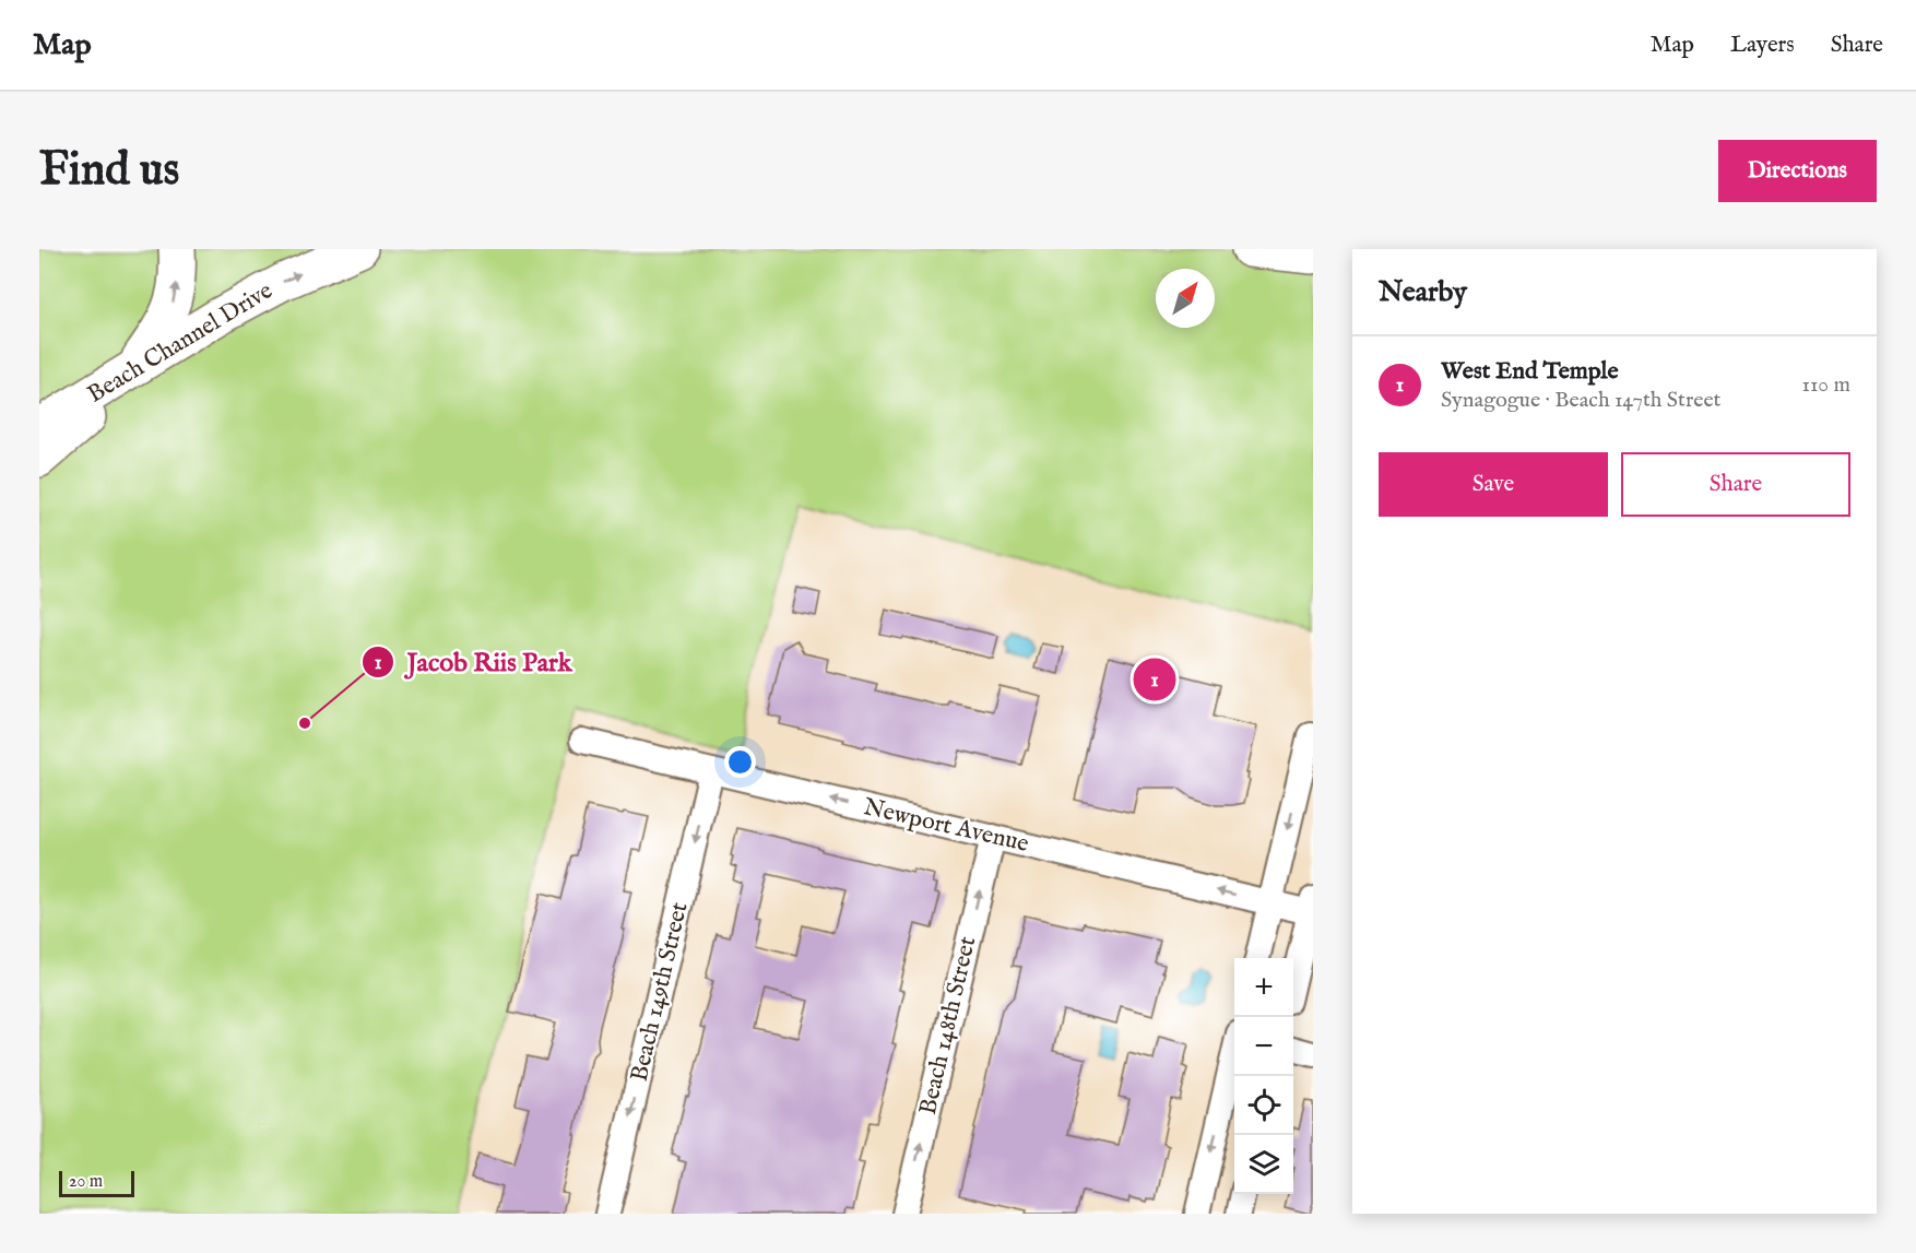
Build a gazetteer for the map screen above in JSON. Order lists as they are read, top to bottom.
{
  "streets": {
    "main road": ["Beach Channel Drive"],
    "street": ["Newport Avenue", "Beach 149th Street", "Beach 148th Street"]
  },
  "crossings": [
    ["Newport Avenue", "Beach 149th Street"],
    ["Newport Avenue", "Beach 148th Street"]
  ],
  "one_way": [
    "Beach Channel Drive",
    "Newport Avenue",
    "Beach 149th Street",
    "Beach 148th Street"
  ],
  "places": ["Jacob Riis Park"],
  "scale_bar": "20 m",
  "north": "top right",
  "page": {
    "header": "Map",
    "nav": ["Map", "Layers", "Share"],
    "buttons": [
      "Directions",
      ["Save", "Share"]
    ],
    "title": "Find us",
    "heading": "Nearby",
    "list": [
      {
        "mark": "1",
        "name": "West End Temple",
        "note": "Synagogue · Beach 147th Street",
        "value": "110 m"
      }
    ],
    "pins": "1",
    "map_buttons": ["+", "−"],
    "scale": "20 m"
  }
}
